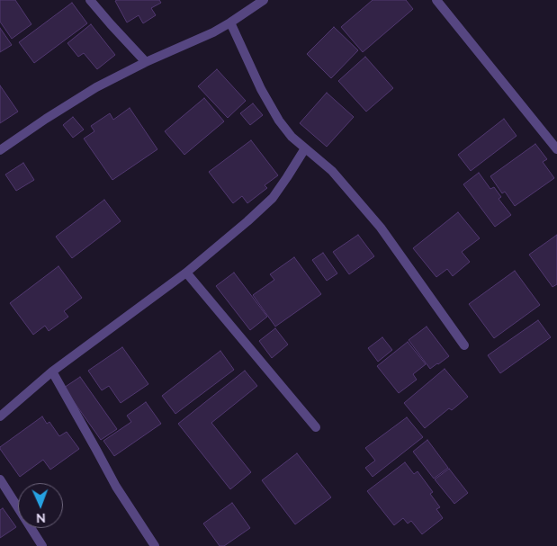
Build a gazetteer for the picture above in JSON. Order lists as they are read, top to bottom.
{
  "north": "bottom"
}
